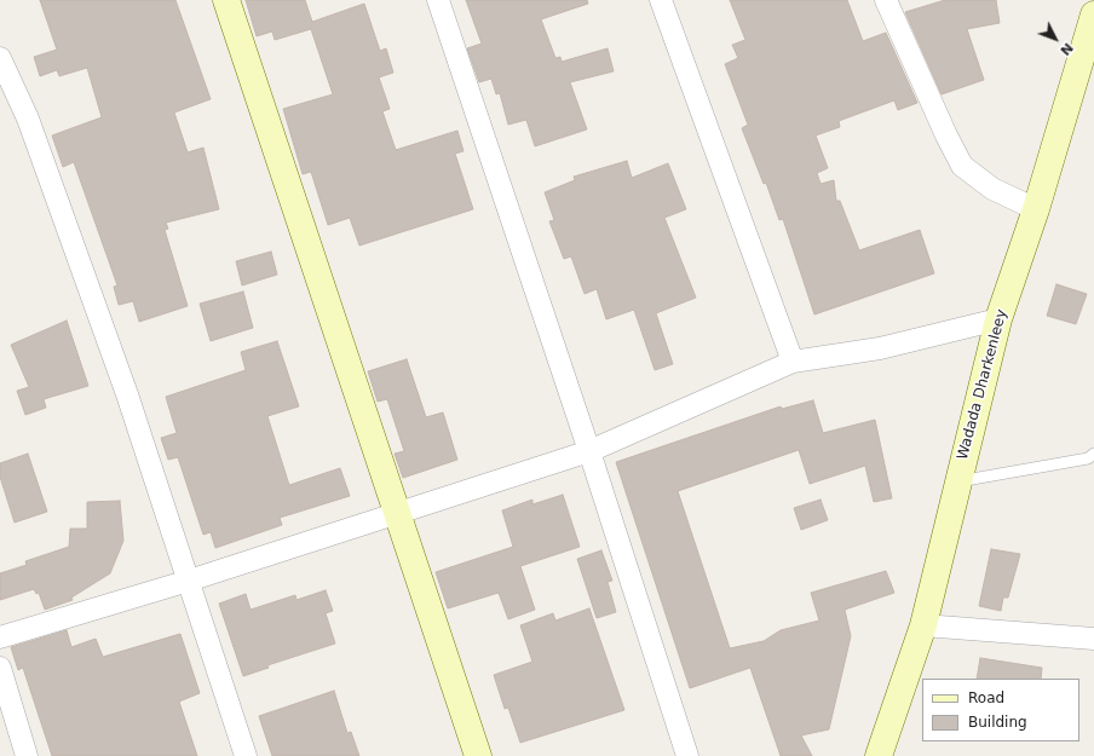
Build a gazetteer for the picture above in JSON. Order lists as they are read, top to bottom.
{
  "streets": {
    "street": ["Wadada Dharkenleey"]
  },
  "legend": ["Road", "Building"],
  "north": "bottom right"
}
